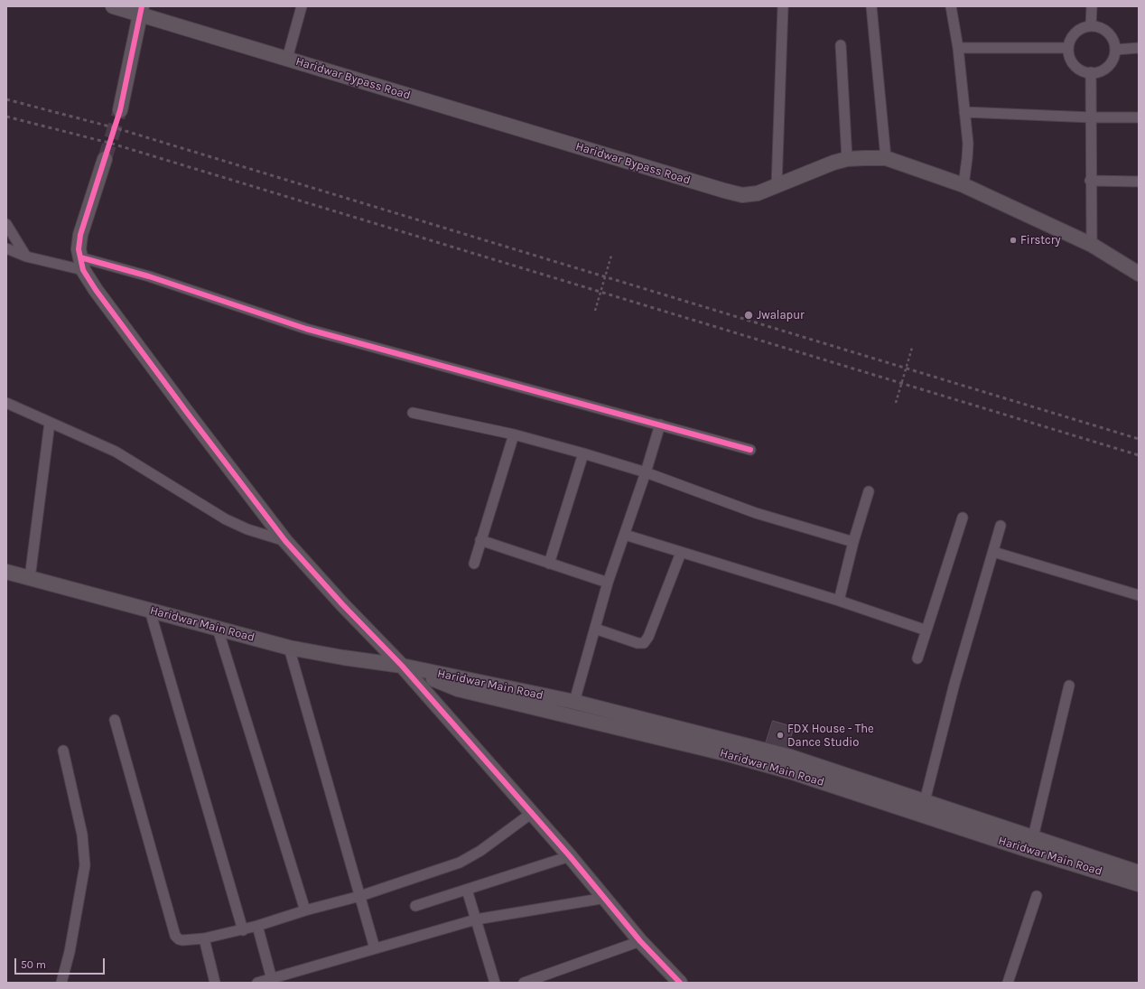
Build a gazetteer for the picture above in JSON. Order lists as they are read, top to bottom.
{
  "streets": {
    "main road": ["Haridwar Bypass Road", "Haridwar Main Road"]
  },
  "places": ["Firstcry", "Jwalapur", "FDX House - The Dance Studio"],
  "scale_bar": "50 m"
}
